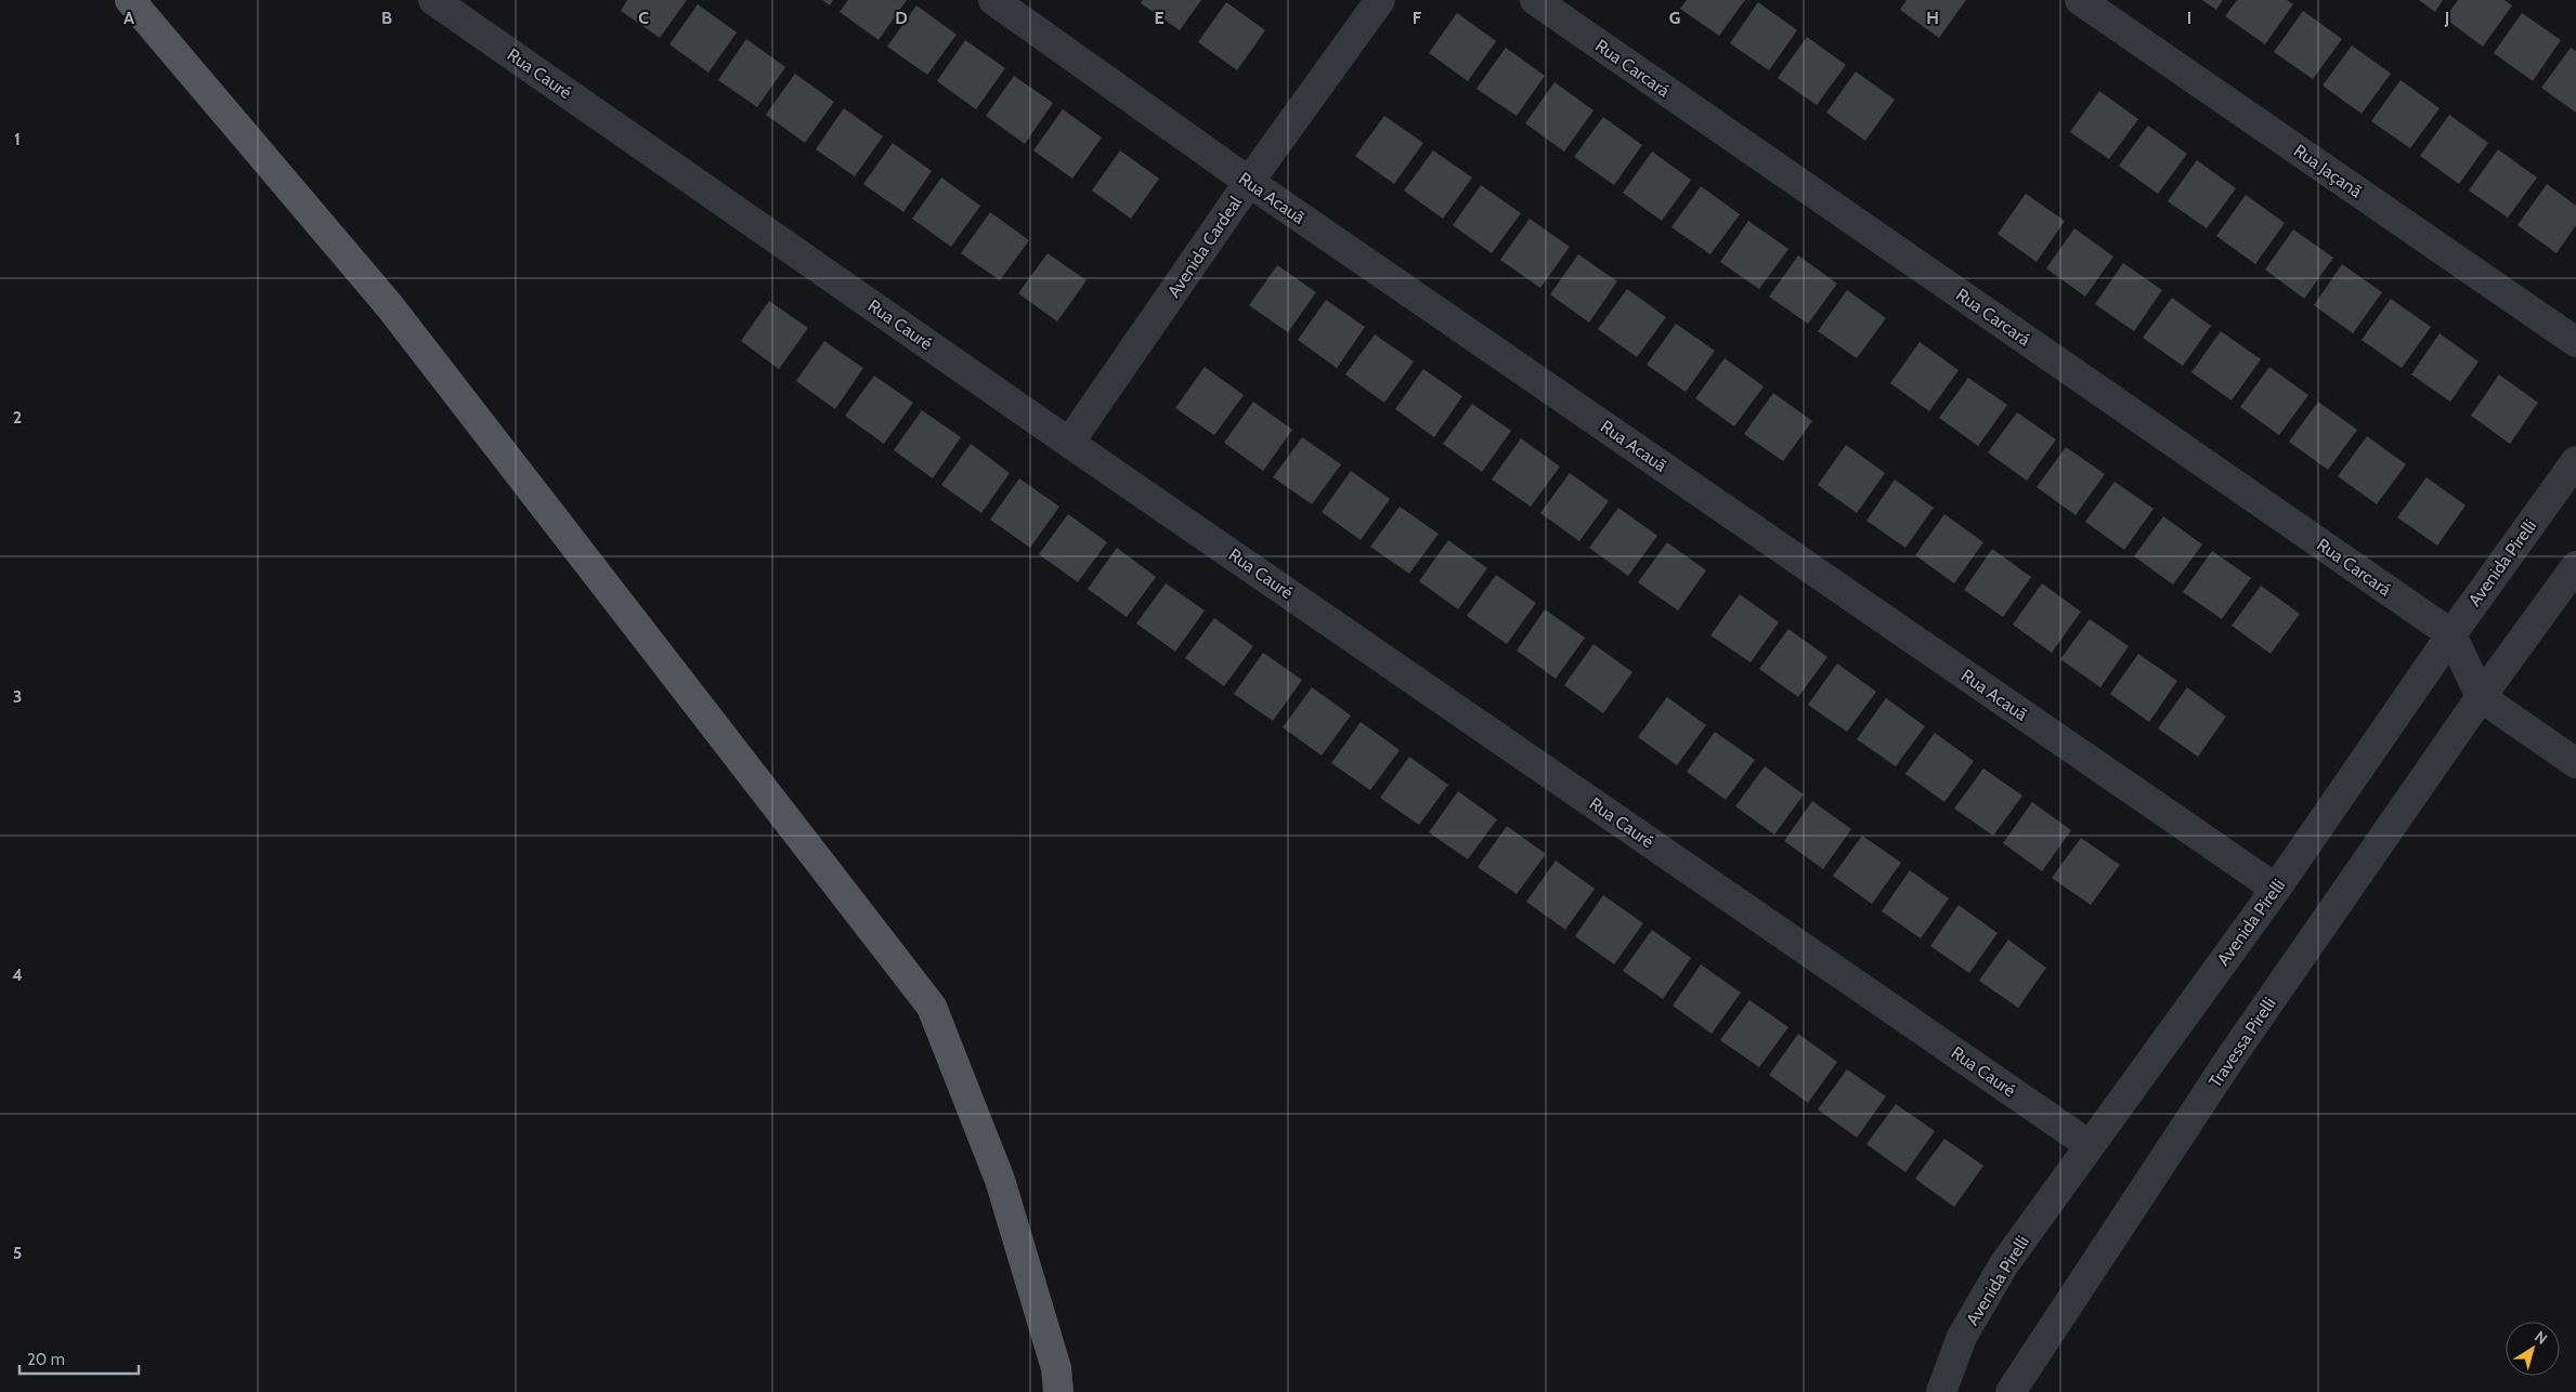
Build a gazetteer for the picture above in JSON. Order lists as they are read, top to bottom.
{
  "streets": {
    "street": [
      "Rua Carcará",
      "Rua Cauré",
      "Rua Jaçanã",
      "Rua Acauã",
      "Avenida Cardeal",
      "Avenida Pirelli",
      "Travessa Pirelli"
    ]
  },
  "crossings": [
    ["Rua Carcará", "Avenida Pirelli"],
    ["Rua Cauré", "Avenida Cardeal"],
    ["Rua Cauré", "Avenida Pirelli"],
    ["Rua Acauã", "Avenida Cardeal"],
    ["Rua Acauã", "Avenida Pirelli"]
  ],
  "scale_bar": "20 m",
  "north": "top right",
  "grid": {
    "columns": [
      "A",
      "B",
      "C",
      "D",
      "E",
      "F",
      "G",
      "H",
      "I",
      "J"
    ],
    "rows": [
      "1",
      "2",
      "3",
      "4",
      "5"
    ]
  }
}
